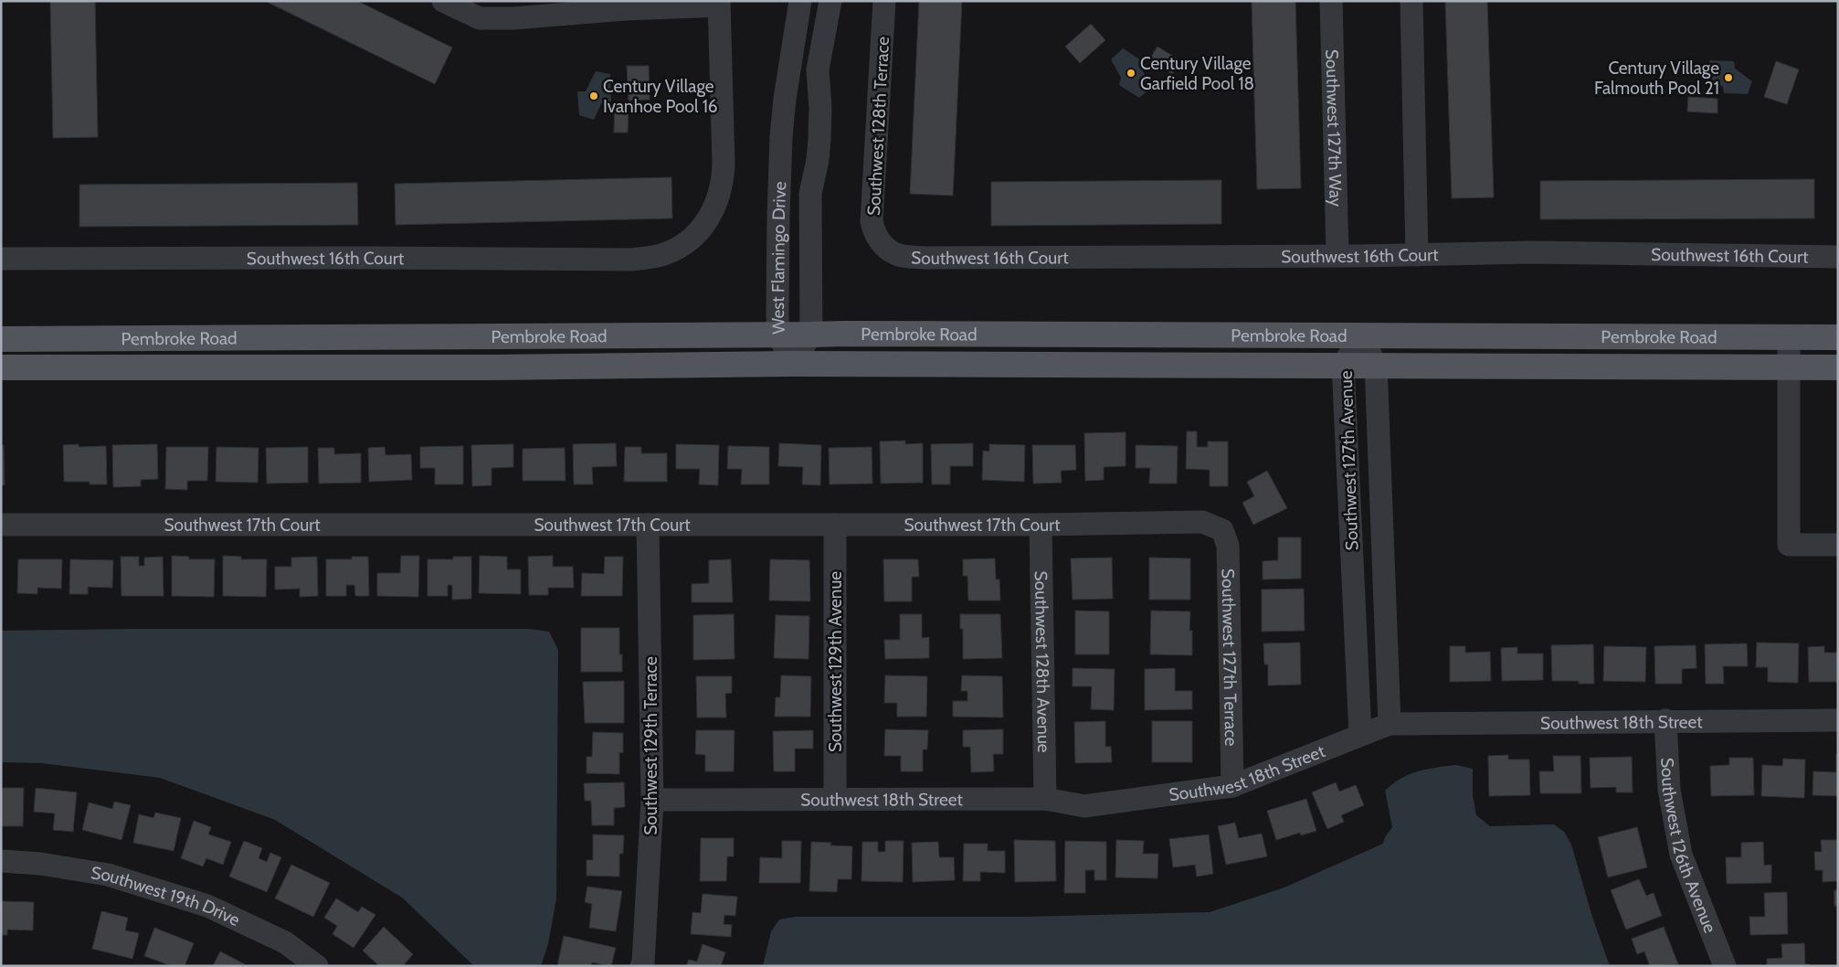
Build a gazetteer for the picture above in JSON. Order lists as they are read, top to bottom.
{
  "streets": {
    "main road": ["Pembroke Road"],
    "street": [
      "Southwest 128th Terrace",
      "Southwest 127th Way",
      "Southwest 16th Court",
      "West Flamingo Drive",
      "Southwest 127th Avenue",
      "Southwest 17th Court",
      "Southwest 127th Terrace",
      "Southwest 129th Avenue",
      "Southwest 128th Avenue",
      "Southwest 18th Street",
      "Southwest 129th Terrace",
      "Southwest 126th Avenue",
      "Southwest 19th Drive"
    ]
  },
  "crossings": [
    ["Southwest 128th Terrace", "Southwest 16th Court"],
    ["Southwest 127th Way", "Southwest 16th Court"],
    ["West Flamingo Drive", "Pembroke Road"],
    ["Pembroke Road", "Southwest 127th Avenue"],
    ["Southwest 127th Avenue", "Southwest 18th Street"],
    ["Southwest 17th Court", "Southwest 127th Terrace"],
    ["Southwest 17th Court", "Southwest 129th Avenue"],
    ["Southwest 17th Court", "Southwest 128th Avenue"],
    ["Southwest 17th Court", "Southwest 129th Terrace"],
    ["Southwest 127th Terrace", "Southwest 18th Street"],
    ["Southwest 129th Avenue", "Southwest 18th Street"],
    ["Southwest 128th Avenue", "Southwest 18th Street"],
    ["Southwest 18th Street", "Southwest 129th Terrace"],
    ["Southwest 18th Street", "Southwest 126th Avenue"]
  ],
  "places": ["Century Village Garfield Pool 18", "Century Village Falmouth Pool 21", "Century Village Ivanhoe Pool 16"]
}
